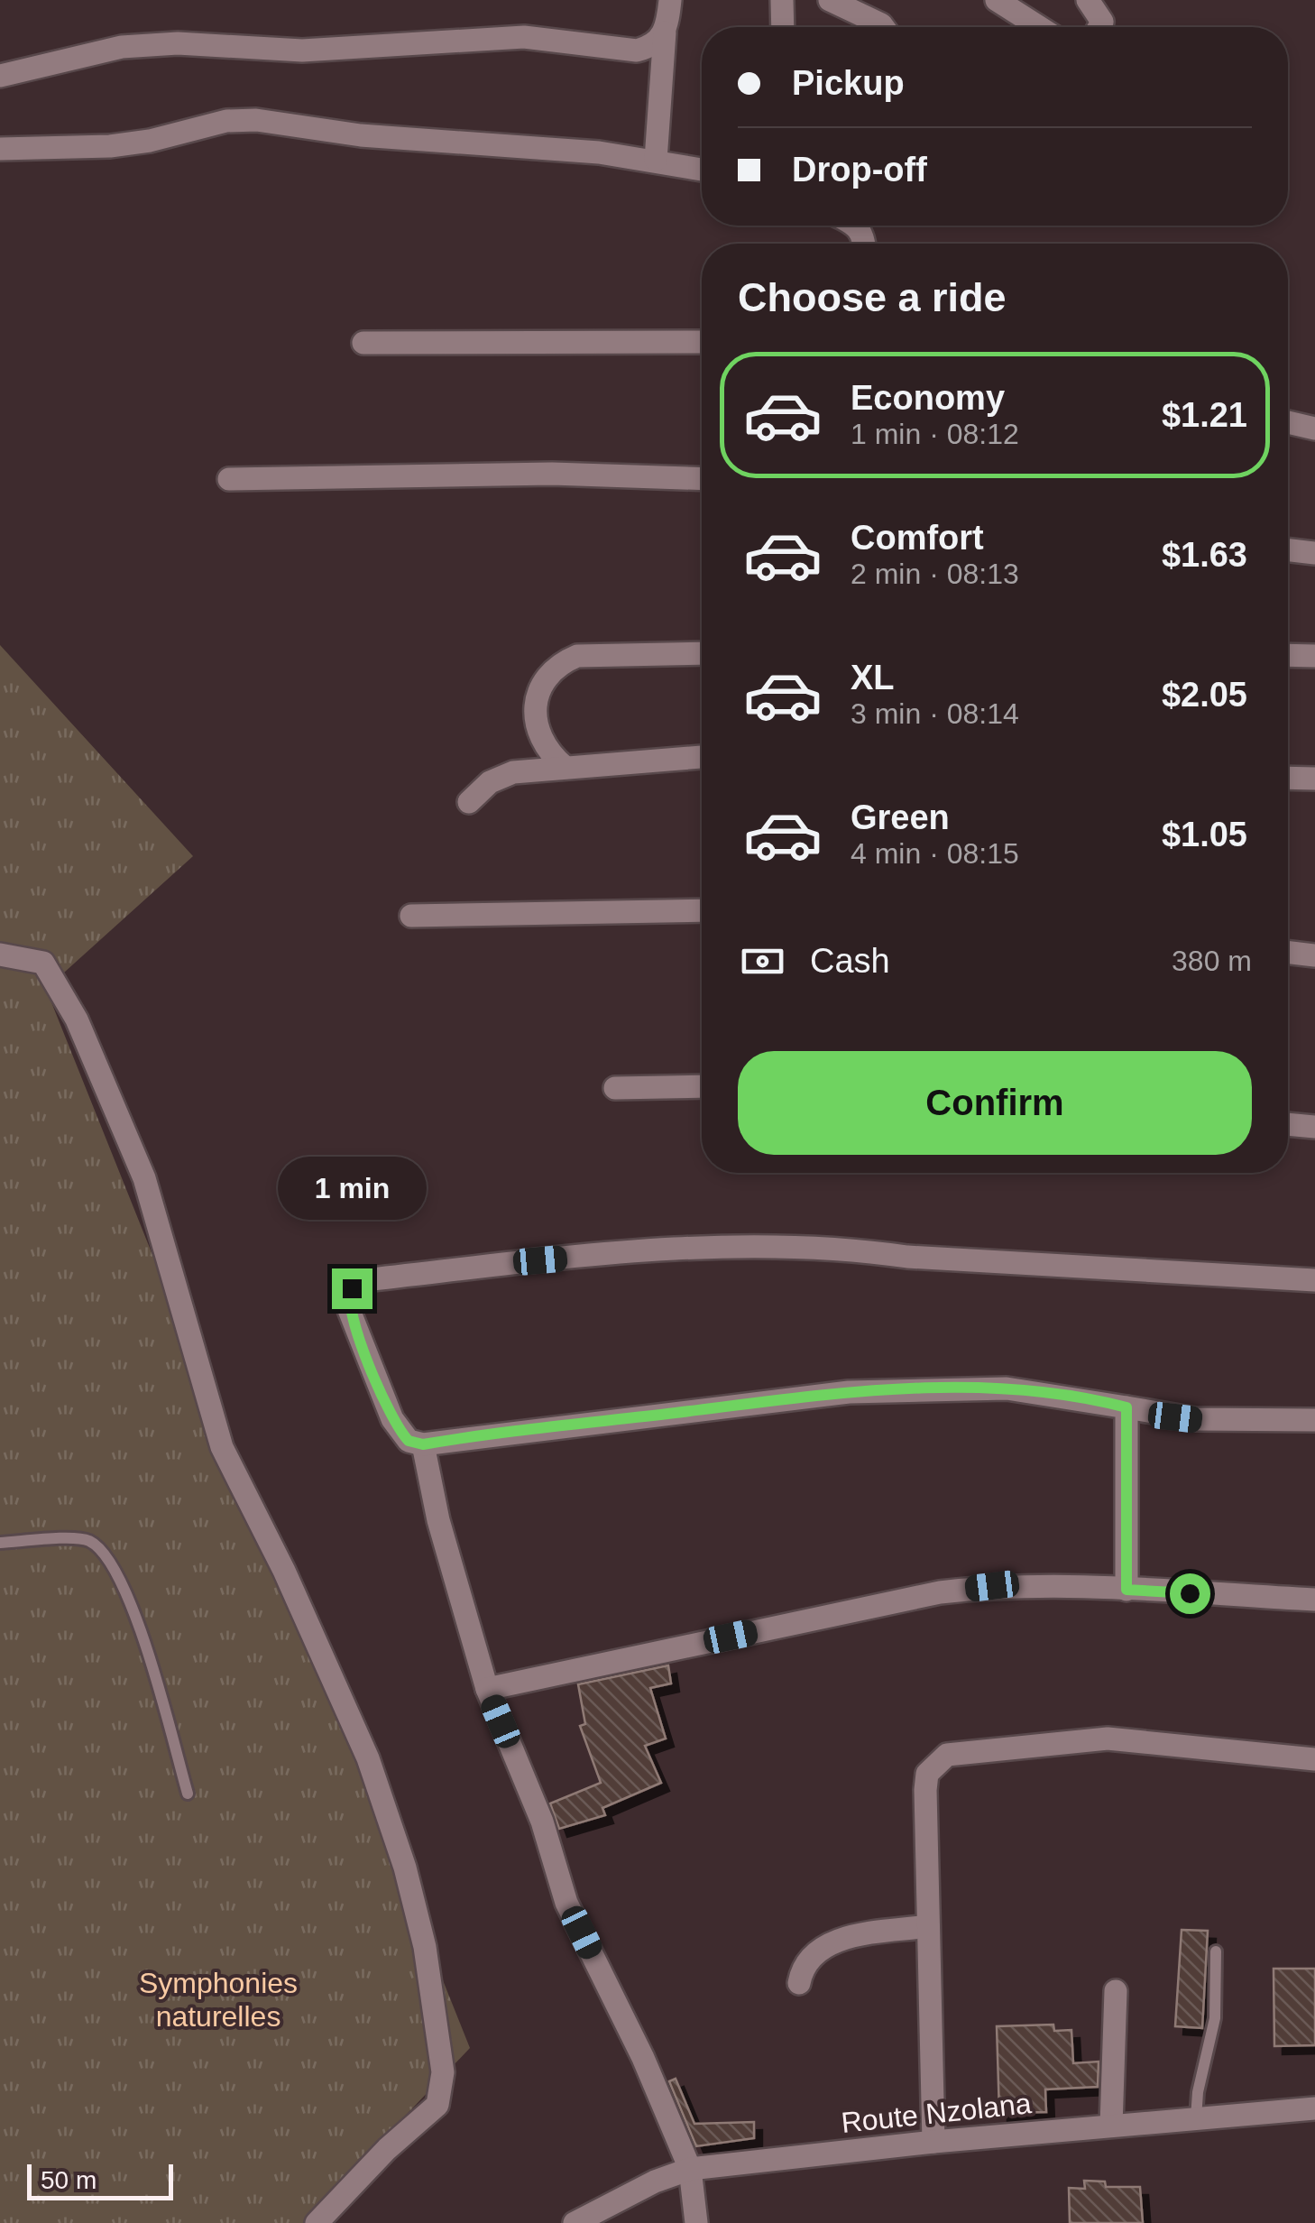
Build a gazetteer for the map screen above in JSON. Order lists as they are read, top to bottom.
{
  "streets": {
    "street": ["Route Nzolana"]
  },
  "parks": ["Symphonies naturelles"],
  "scale_bar": "50 m",
  "page": {
    "banner": ["Pickup", "Drop-off"],
    "heading": "Choose a ride",
    "list": [
      {
        "name": "Economy",
        "note": "1 min · 08:12",
        "value": "$1.21"
      },
      {
        "name": "Comfort",
        "note": "2 min · 08:13",
        "value": "$1.63"
      },
      {
        "name": "XL",
        "note": "3 min · 08:14",
        "value": "$2.05"
      },
      {
        "name": "Green",
        "note": "4 min · 08:15",
        "value": "$1.05"
      }
    ],
    "pay": ["Cash", "380 m"],
    "buttons": "Confirm",
    "bubble": "1 min",
    "scale": "50 m"
  }
}
